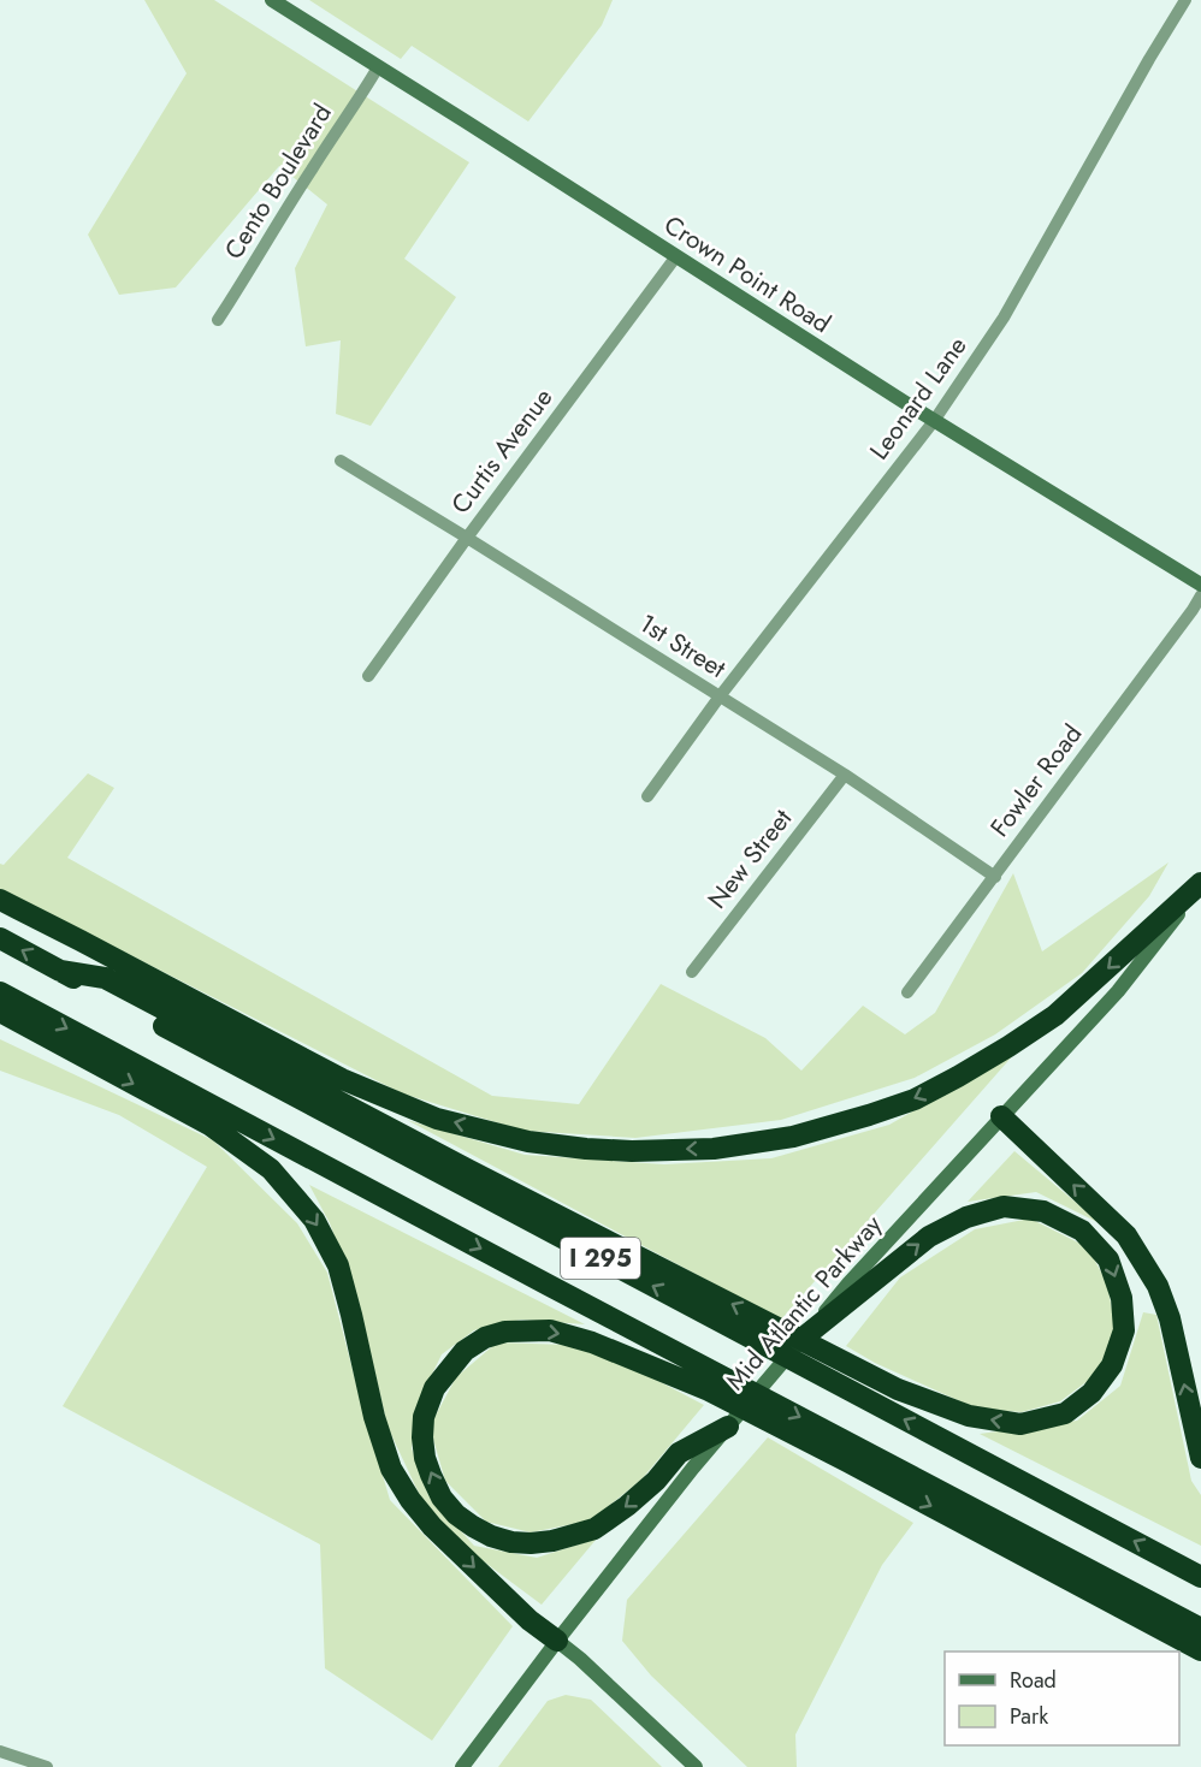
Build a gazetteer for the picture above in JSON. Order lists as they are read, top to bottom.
{
  "streets": {
    "highway": ["I 295"],
    "main road": ["Crown Point Road", "Mid Atlantic Parkway"],
    "street": [
      "Cento Boulevard",
      "Leonard Lane",
      "Curtis Avenue",
      "1st Street",
      "Fowler Road",
      "New Street"
    ]
  },
  "crossings": [
    ["Cento Boulevard", "Crown Point Road"],
    ["Crown Point Road", "Leonard Lane"],
    ["Crown Point Road", "Curtis Avenue"],
    ["Leonard Lane", "1st Street"],
    ["Curtis Avenue", "1st Street"],
    ["1st Street", "Fowler Road"],
    ["1st Street", "New Street"]
  ],
  "legend": ["Road", "Park"]
}
